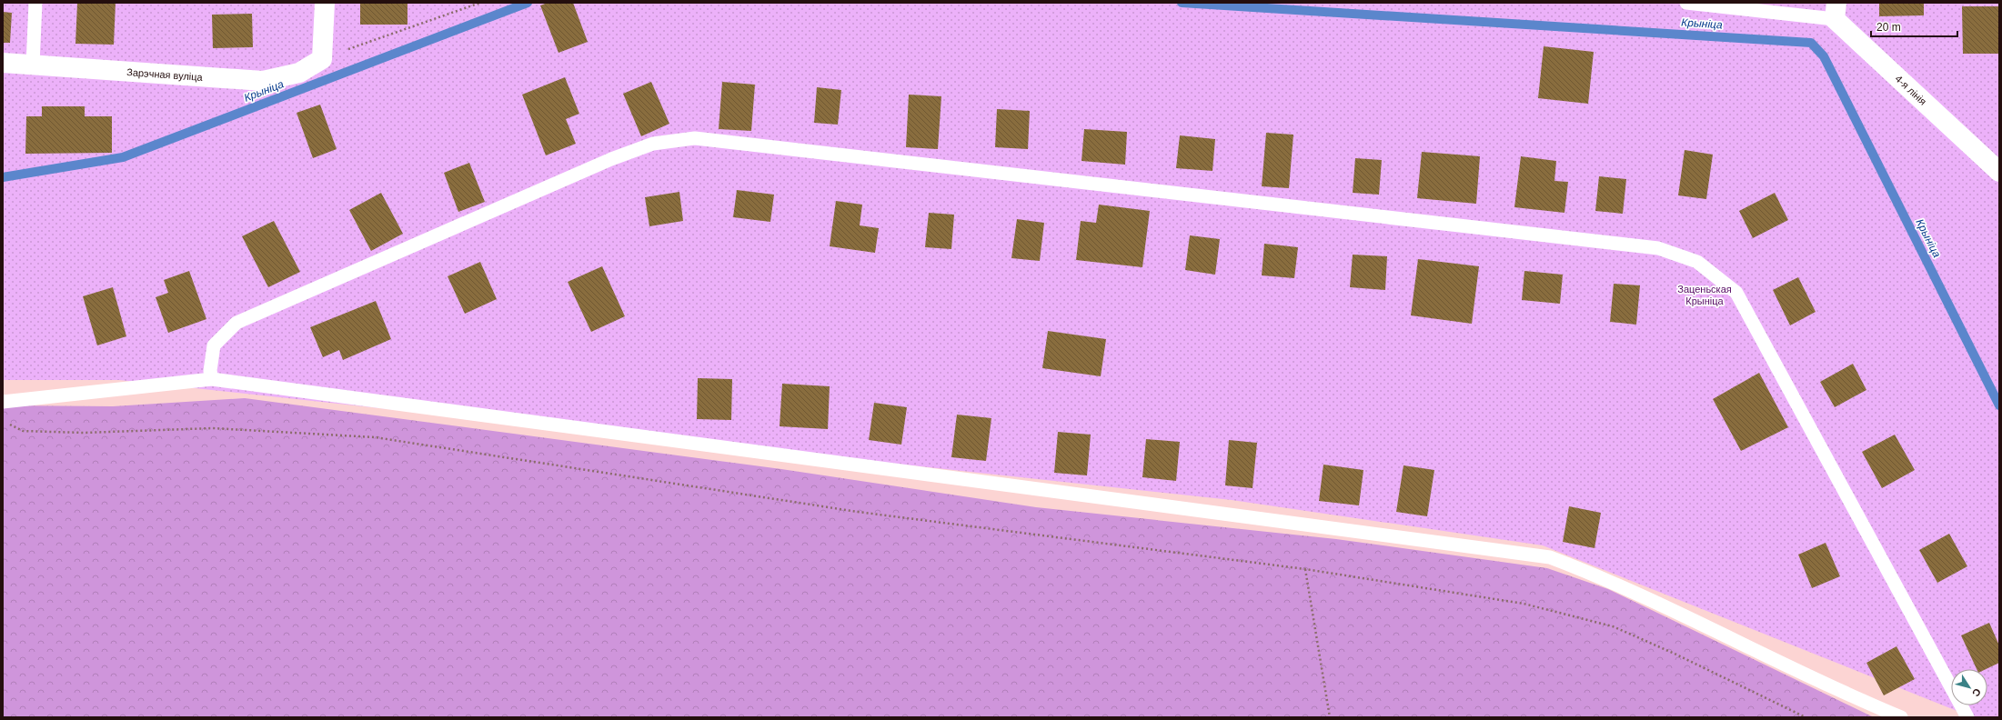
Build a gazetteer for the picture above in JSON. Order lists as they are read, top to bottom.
{
  "streets": {
    "street": ["Зарэчная вуліца", "4-я лінія"]
  },
  "water": ["Крыніца"],
  "parks": ["Заценьская Крыніца"],
  "scale_bar": "20 m",
  "north": "bottom right"
}
